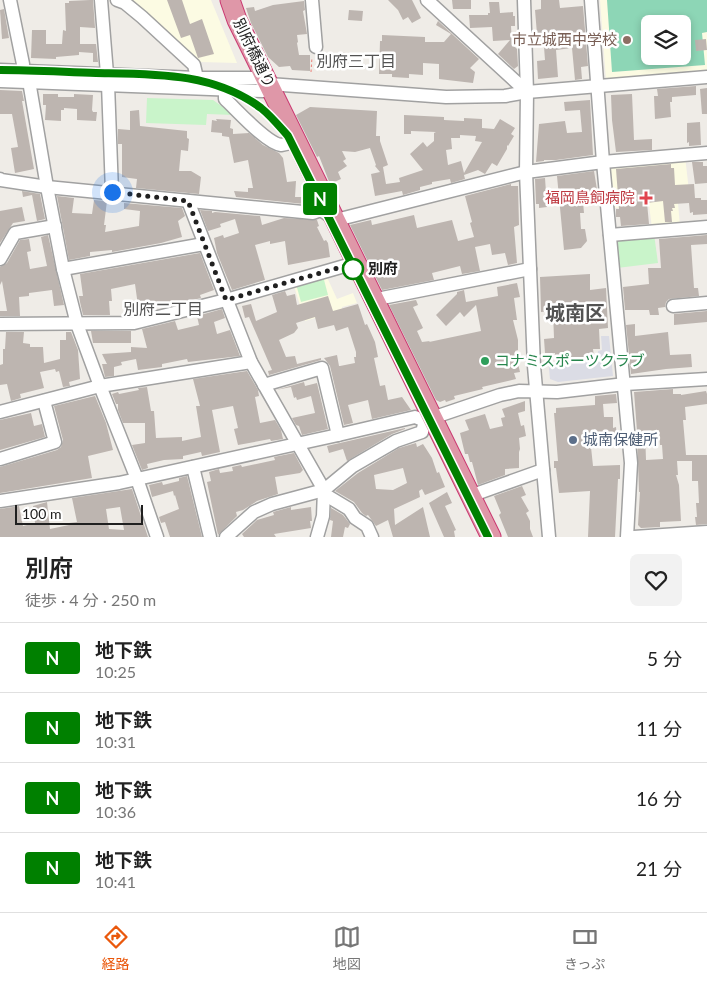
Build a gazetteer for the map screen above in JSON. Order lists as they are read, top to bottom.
{
  "streets": {
    "highway": ["別府橋通り"]
  },
  "districts": ["別府三丁目", "別府二丁目", "城南区"],
  "places": {
    "other": [
      "市立城西中学校",
      "別府",
      "コナミスポーツクラブ",
      "城南保健所"
    ],
    "health": ["福岡鳥飼病院"]
  },
  "lines": ["metro line N"],
  "scale_bar": "100 m",
  "page": {
    "on_map": "N",
    "scale": "100 m",
    "heading": ["別府", "徒歩 · 4 分 · 250 m"],
    "list": [
      {
        "mark": "N",
        "name": "地下鉄",
        "note": "10:25",
        "value": "5 分"
      },
      {
        "mark": "N",
        "name": "地下鉄",
        "note": "10:31",
        "value": "11 分"
      },
      {
        "mark": "N",
        "name": "地下鉄",
        "note": "10:36",
        "value": "16 分"
      },
      {
        "mark": "N",
        "name": "地下鉄",
        "note": "10:41",
        "value": "21 分"
      }
    ],
    "tabs": ["経路", "地図", "きっぷ"]
  }
}
